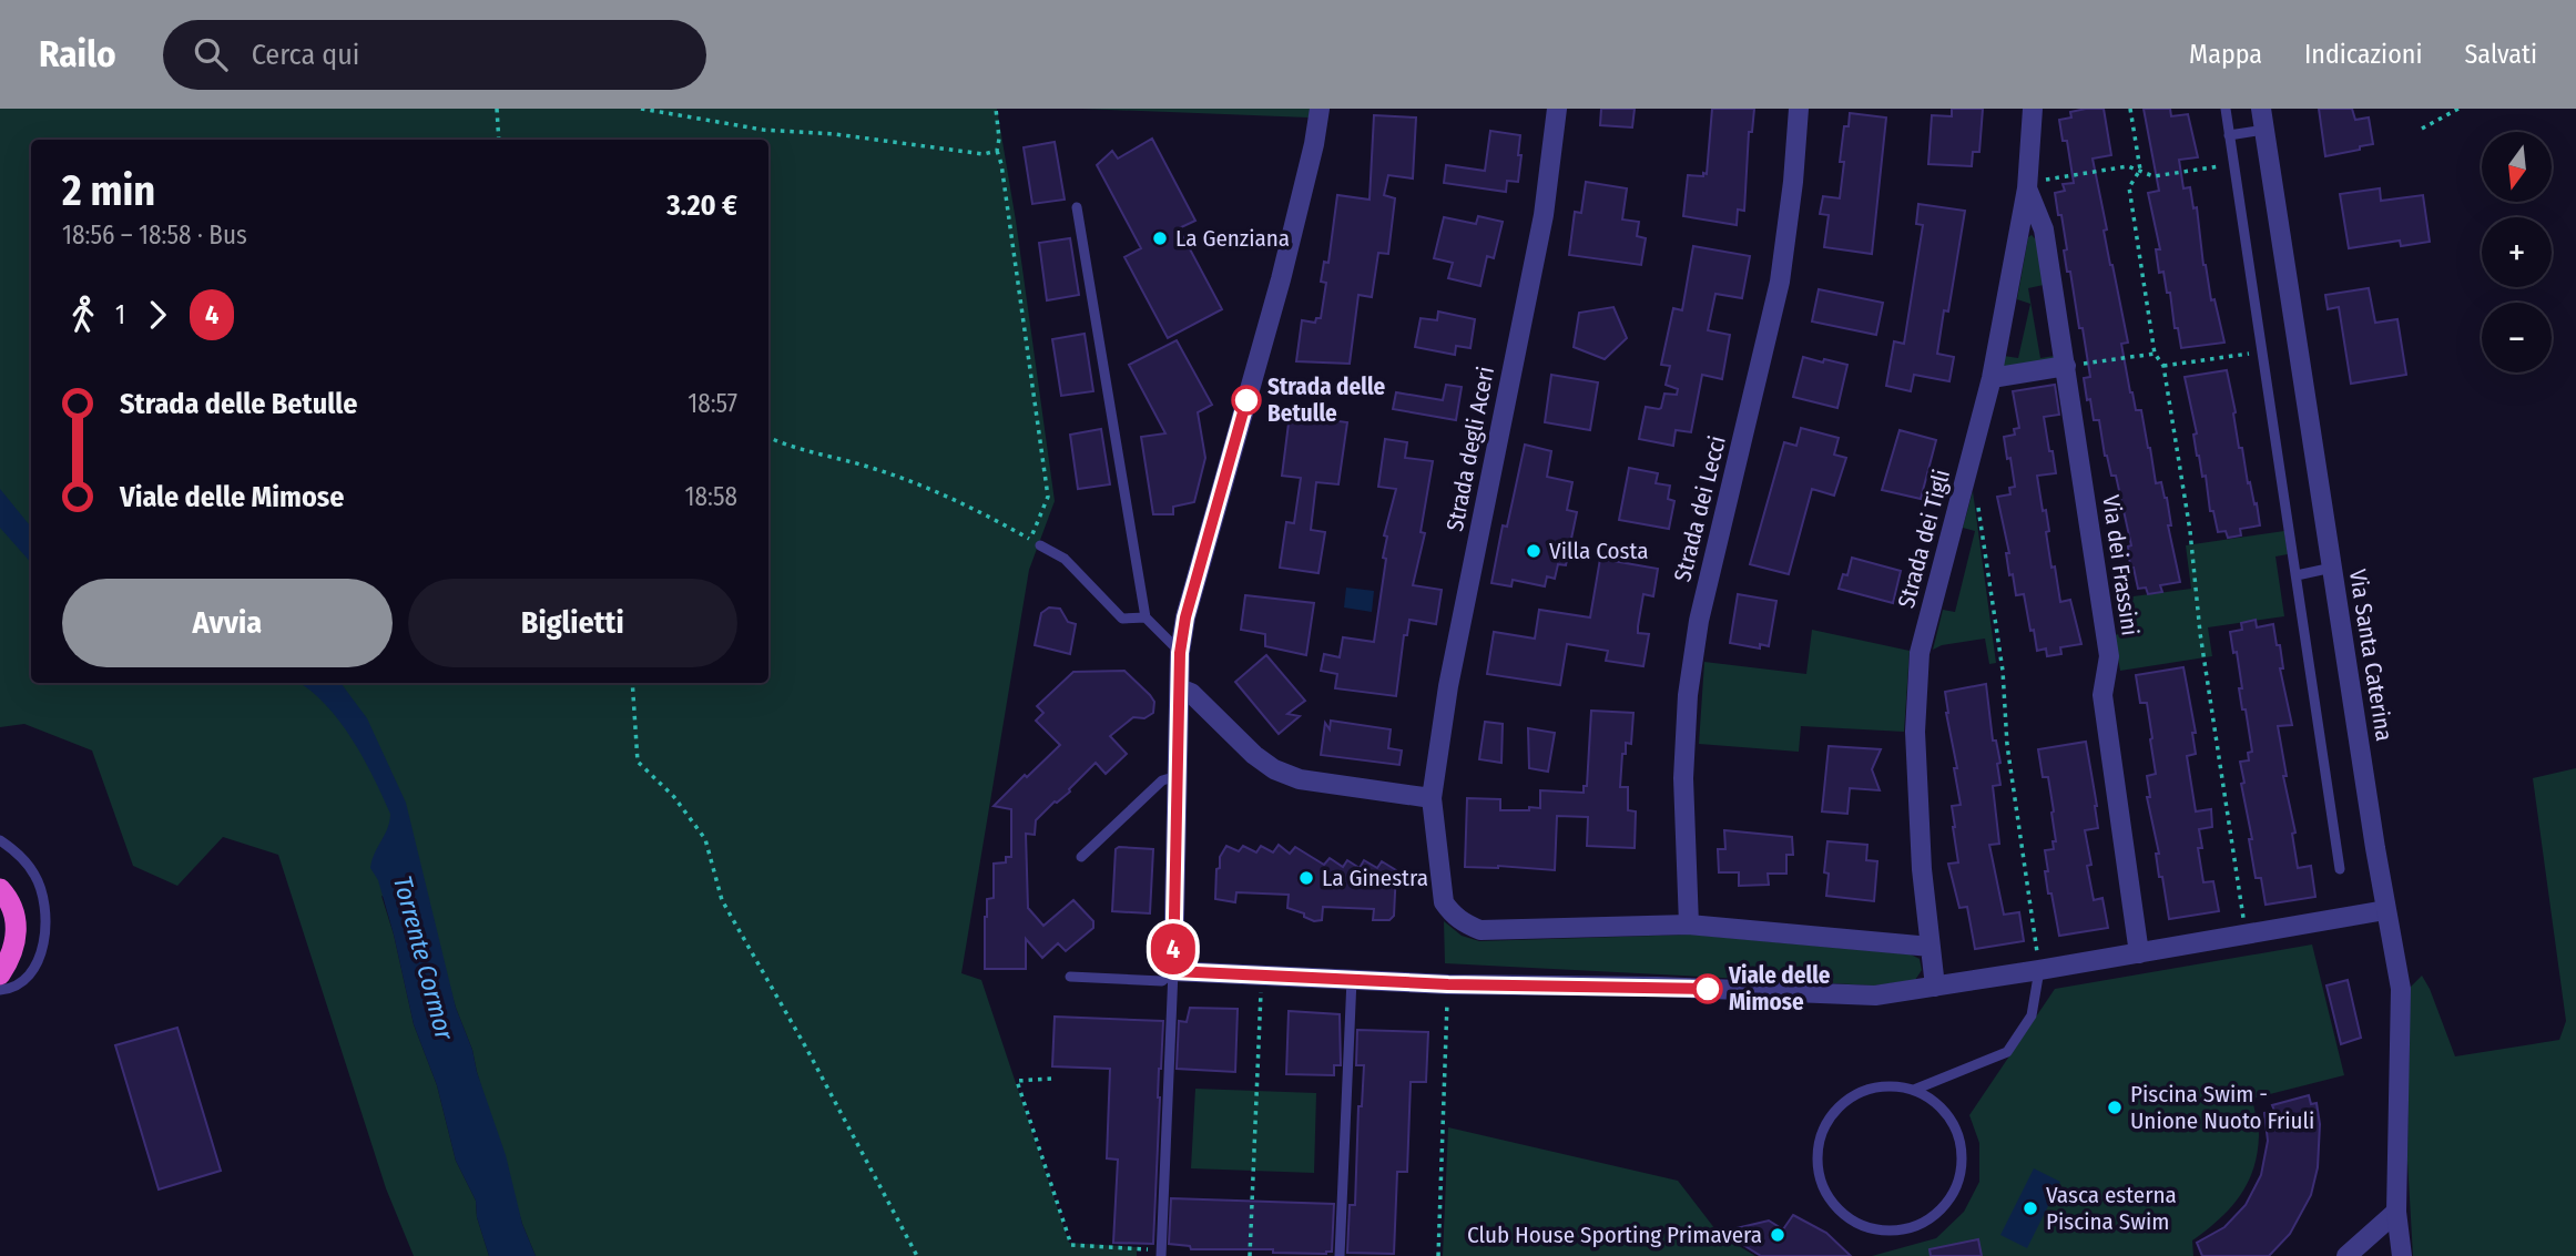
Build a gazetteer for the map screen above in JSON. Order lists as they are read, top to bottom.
{
  "streets": {
    "street": [
      "Strada degli Aceri",
      "Strada dei Lecci",
      "Strada dei Tigli",
      "Via dei Frassini",
      "Via Santa Caterina"
    ]
  },
  "crossings": [
    ["Strada degli Aceri", "Strada dei Lecci"],
    ["Strada degli Aceri", "Strada dei Tigli"],
    ["Strada dei Tigli", "Via dei Frassini"]
  ],
  "water": ["Torrente Cormor"],
  "places": [
    "La Genziana",
    "Strada delle Betulle",
    "Villa Costa",
    "La Ginestra",
    "Viale delle Mimose",
    "Piscina Swim - Unione Nuoto Friuli",
    "Vasca esterna Piscina Swim",
    "Club House Sporting Primavera"
  ],
  "lines": ["bus line 4"],
  "north": "bottom",
  "page": {
    "header": "Railo",
    "search": "Cerca qui",
    "nav": ["Mappa", "Indicazioni", "Salvati"],
    "on_map": "4",
    "map_buttons": ["+", "−"],
    "heading": ["2 min", "18:56 – 18:58 · Bus", "3.20 €"],
    "legs": ["1", "4"],
    "list": [
      {
        "name": "Strada delle Betulle",
        "value": "18:57"
      },
      {
        "name": "Viale delle Mimose",
        "value": "18:58"
      }
    ],
    "buttons": ["Avvia", "Biglietti"]
  }
}
